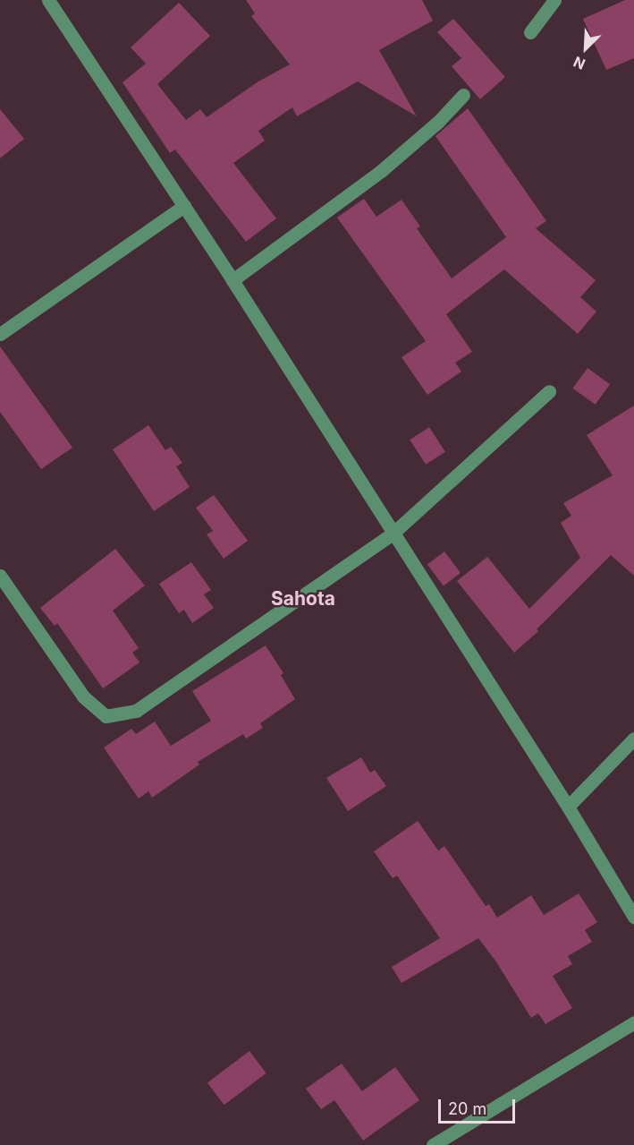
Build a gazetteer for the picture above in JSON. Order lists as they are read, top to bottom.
{
  "districts": ["Sahota"],
  "scale_bar": "20 m",
  "north": "bottom left"
}
